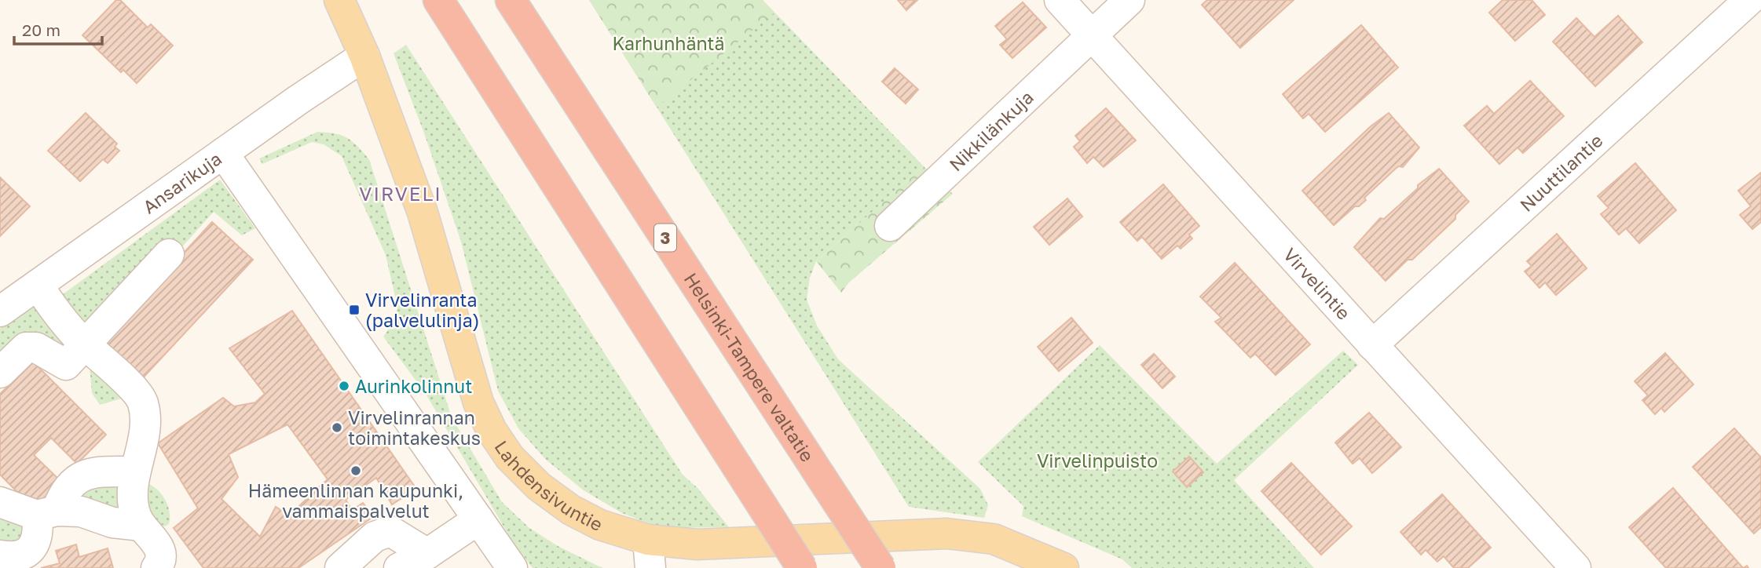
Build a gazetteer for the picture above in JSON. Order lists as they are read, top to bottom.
{
  "streets": {
    "highway": ["3", "Helsinki-Tampere valtatie"],
    "main road": ["Lahdensivuntie"],
    "street": [
      "Nikkilänkuja",
      "Nuuttilantie",
      "Ansarikuja",
      "Virvelintie"
    ]
  },
  "crossings": [
    ["Nikkilänkuja", "Virvelintie"],
    ["Nuuttilantie", "Virvelintie"],
    ["Ansarikuja", "Lahdensivuntie"]
  ],
  "districts": ["VIRVELI"],
  "parks": ["Karhunhäntä", "Virvelinpuisto"],
  "places": {
    "transit": ["Virvelinranta (palvelulinja)"],
    "other": ["Aurinkolinnut", "Virvelinrannan toimintakeskus", "Hämeenlinnan kaupunki, vammaispalvelut"]
  },
  "scale_bar": "20 m"
}
